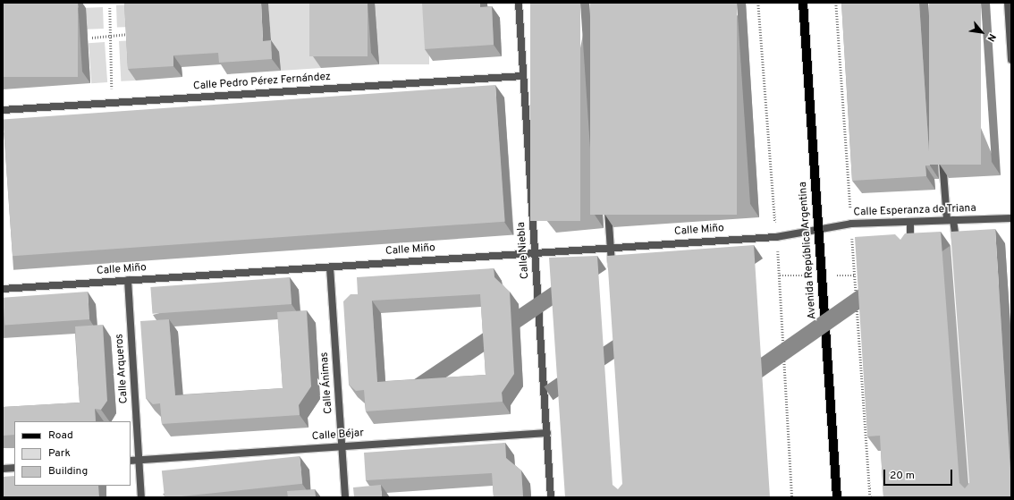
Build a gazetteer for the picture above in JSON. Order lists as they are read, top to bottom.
{
  "streets": {
    "main road": ["Avenida República Argentina"],
    "street": [
      "Calle Pedro Pérez Fernández",
      "Calle Esperanza de Triana",
      "Calle Miño",
      "Calle Niebla",
      "Calle Arqueros",
      "Calle Ánimas",
      "Calle Béjar"
    ]
  },
  "crossings": [
    ["Calle Pedro Pérez Fernández", "Calle Niebla"],
    ["Calle Esperanza de Triana", "Calle Miño"],
    ["Calle Esperanza de Triana", "Avenida República Argentina"],
    ["Calle Miño", "Calle Niebla"],
    ["Calle Miño", "Avenida República Argentina"],
    ["Calle Miño", "Calle Arqueros"],
    ["Calle Miño", "Calle Ánimas"],
    ["Calle Niebla", "Calle Béjar"],
    ["Calle Arqueros", "Calle Béjar"],
    ["Calle Ánimas", "Calle Béjar"]
  ],
  "legend": ["Road", "Park", "Building"],
  "scale_bar": "20 m",
  "north": "bottom right"
}
